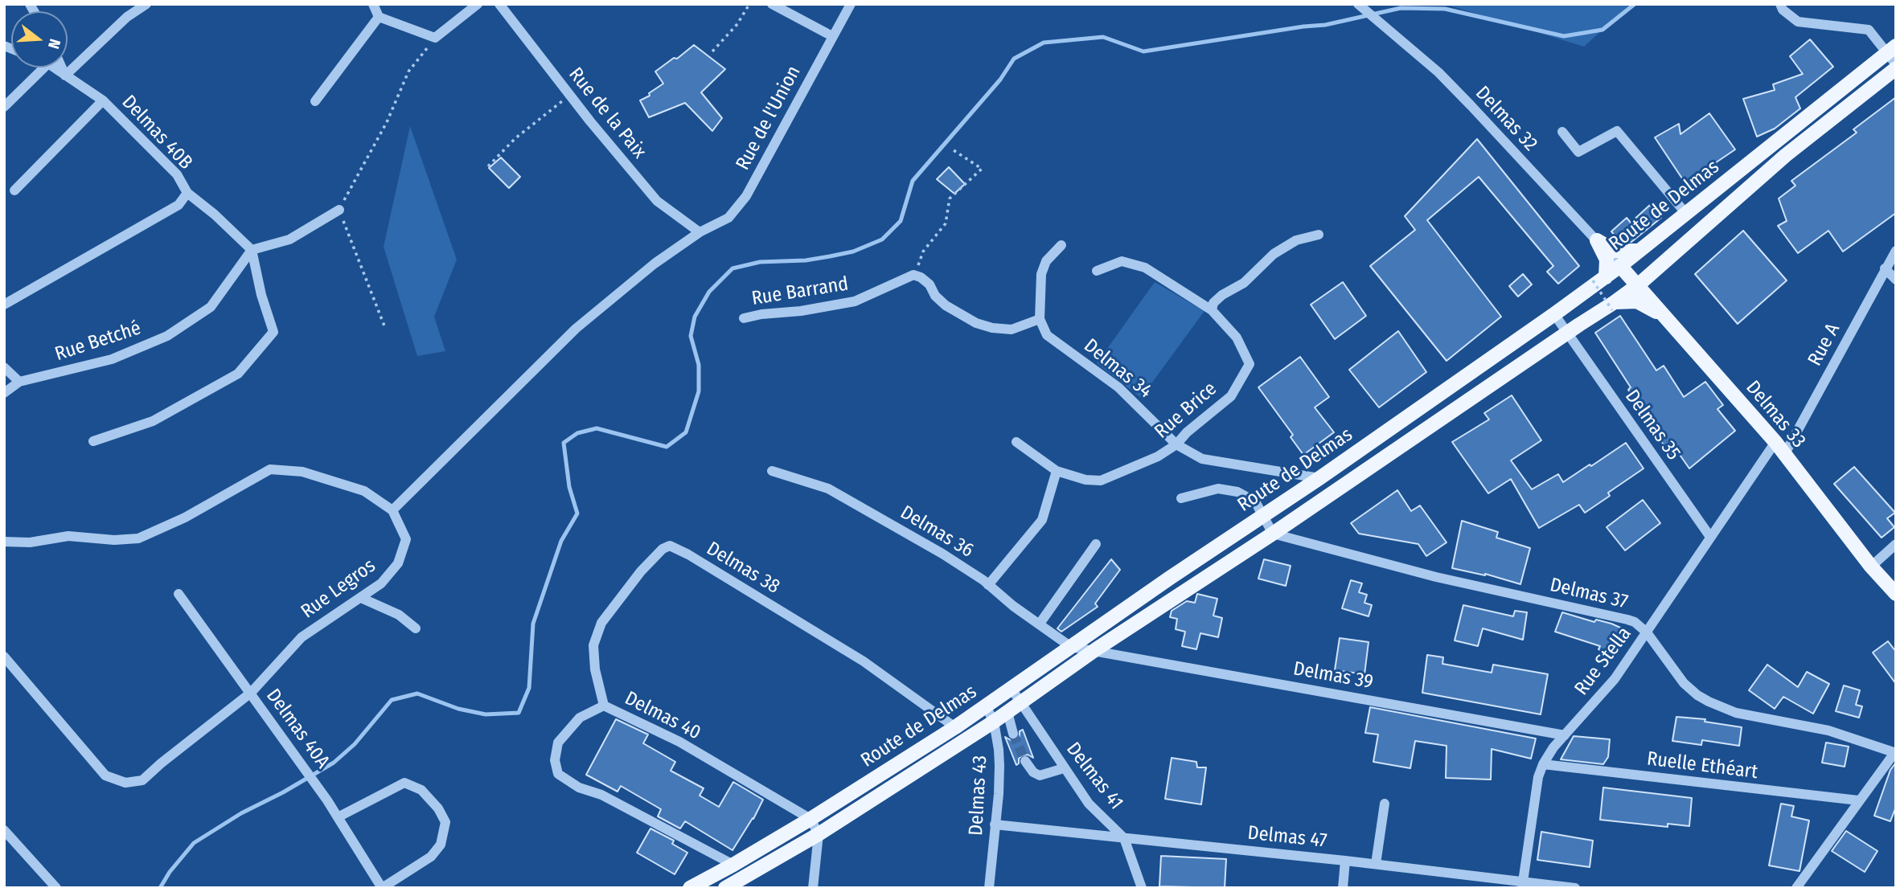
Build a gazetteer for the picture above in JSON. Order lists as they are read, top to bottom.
{
  "streets": {
    "main road": ["Route de Delmas", "Delmas 33"],
    "street": [
      "Rue de la Paix",
      "Rue de l'Union",
      "Delmas 32",
      "Delmas 40B",
      "Rue Barrand",
      "Rue Betché",
      "Rue A",
      "Delmas 34",
      "Rue Brice",
      "Delmas 35",
      "Delmas 36",
      "Delmas 38",
      "Rue Legros",
      "Delmas 37",
      "Rue Stella",
      "Delmas 39",
      "Delmas 40",
      "Delmas 40A",
      "Ruelle Ethéart",
      "Delmas 41",
      "Delmas 43",
      "Delmas 47"
    ]
  },
  "crossings": [
    ["Rue de la Paix", "Rue de l'Union"],
    ["Rue de l'Union", "Rue Legros"],
    ["Delmas 32", "Route de Delmas"],
    ["Delmas 32", "Delmas 33"],
    ["Route de Delmas", "Delmas 34"],
    ["Route de Delmas", "Delmas 33"],
    ["Route de Delmas", "Delmas 35"],
    ["Route de Delmas", "Delmas 36"],
    ["Route de Delmas", "Delmas 38"],
    ["Route de Delmas", "Delmas 37"],
    ["Route de Delmas", "Delmas 39"],
    ["Route de Delmas", "Delmas 40"],
    ["Route de Delmas", "Delmas 41"],
    ["Route de Delmas", "Delmas 43"],
    ["Rue A", "Delmas 33"],
    ["Delmas 34", "Rue Brice"],
    ["Delmas 33", "Rue Stella"],
    ["Delmas 35", "Rue Stella"],
    ["Delmas 36", "Delmas 39"],
    ["Delmas 38", "Delmas 40"],
    ["Rue Legros", "Delmas 40A"],
    ["Delmas 37", "Rue Stella"],
    ["Rue Stella", "Delmas 39"],
    ["Rue Stella", "Ruelle Ethéart"],
    ["Rue Stella", "Delmas 47"],
    ["Delmas 41", "Delmas 47"],
    ["Delmas 43", "Delmas 47"]
  ],
  "north": "right"
}
